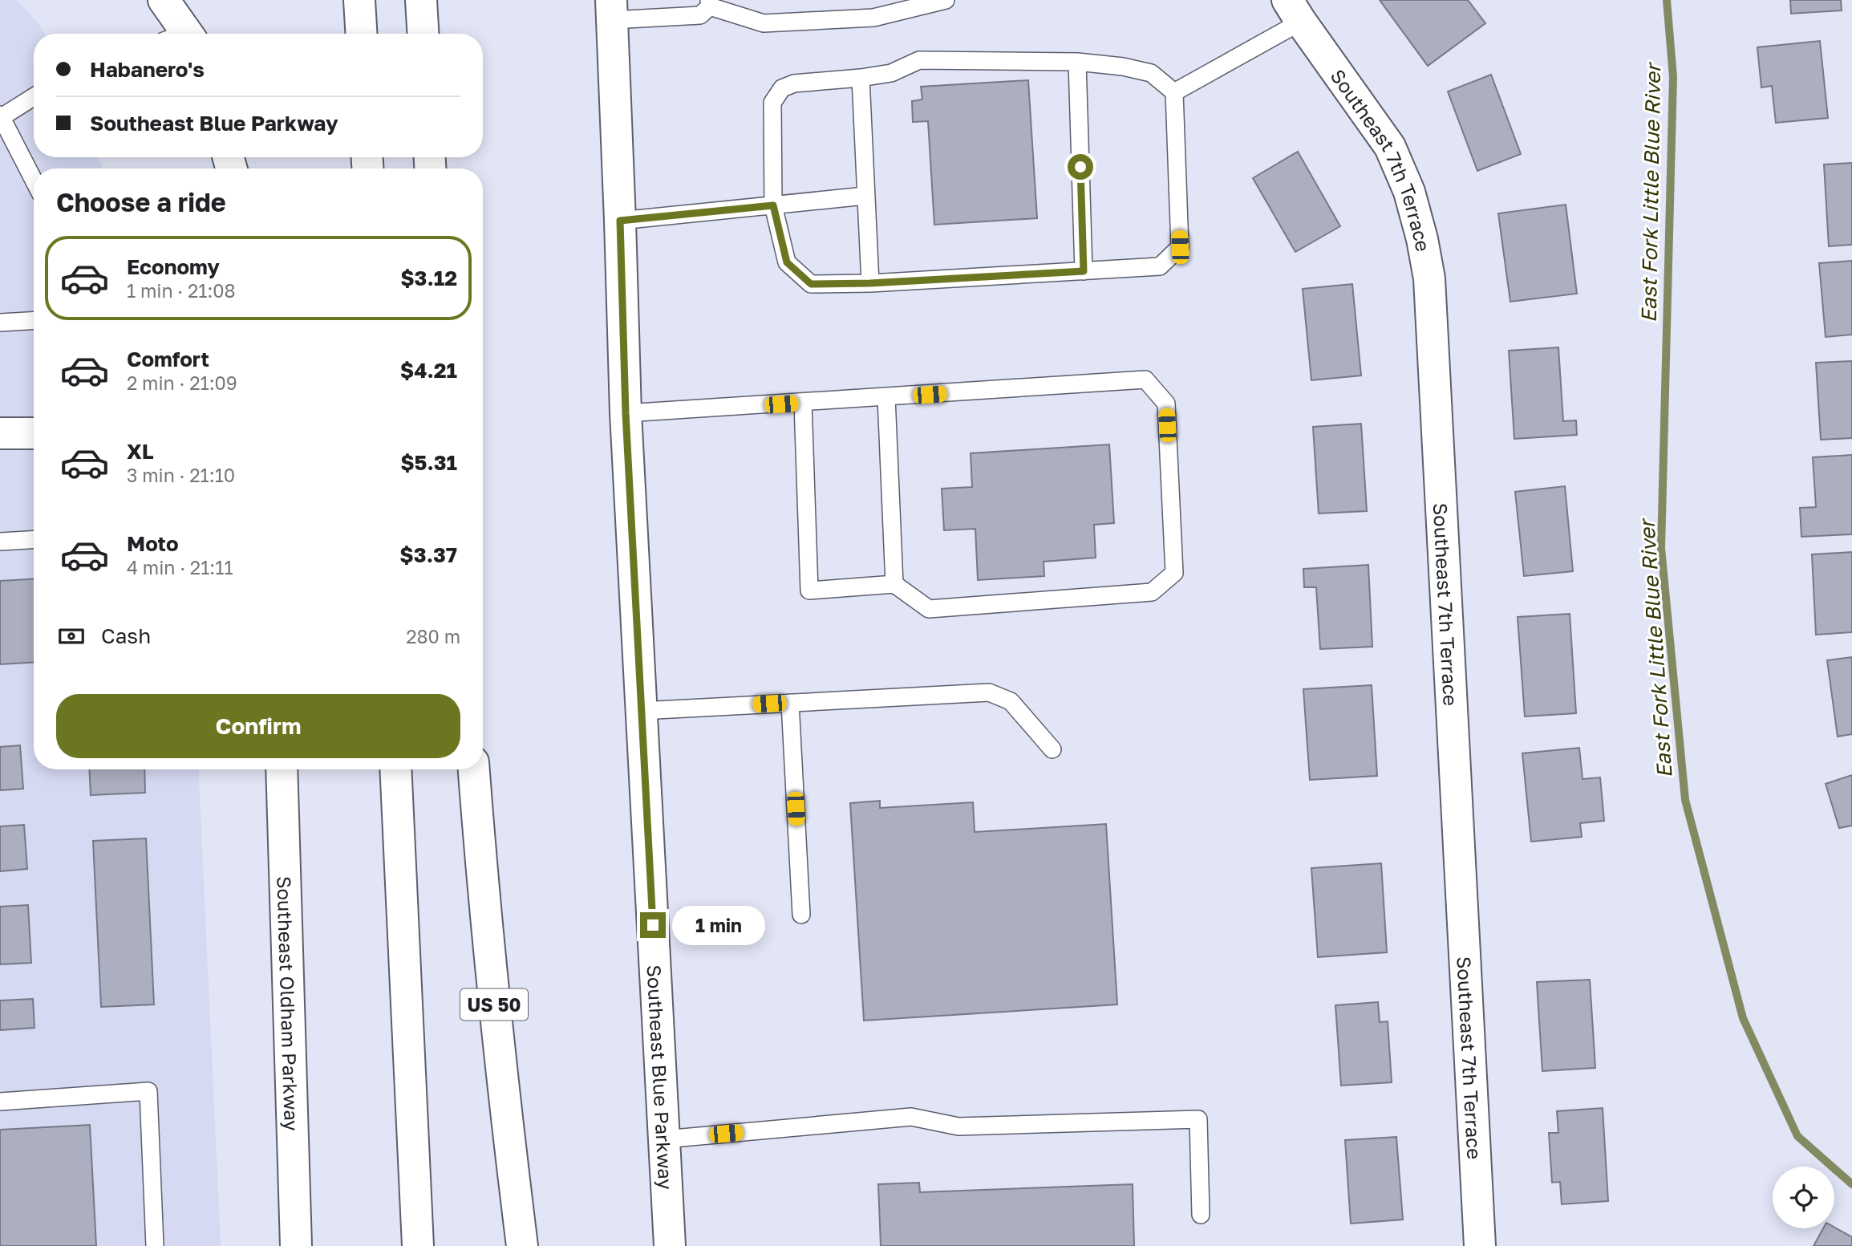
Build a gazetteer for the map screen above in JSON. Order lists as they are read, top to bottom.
{
  "streets": {
    "main road": [
      "Southeast 7th Terrace",
      "Southeast Oldham Parkway",
      "US 50",
      "Southeast Blue Parkway"
    ]
  },
  "water": ["East Fork Little Blue River"],
  "page": {
    "banner": ["Habanero's", "Southeast Blue Parkway"],
    "heading": "Choose a ride",
    "list": [
      {
        "name": "Economy",
        "note": "1 min · 21:08",
        "value": "$3.12"
      },
      {
        "name": "Comfort",
        "note": "2 min · 21:09",
        "value": "$4.21"
      },
      {
        "name": "XL",
        "note": "3 min · 21:10",
        "value": "$5.31"
      },
      {
        "name": "Moto",
        "note": "4 min · 21:11",
        "value": "$3.37"
      }
    ],
    "pay": ["Cash", "280 m"],
    "buttons": "Confirm",
    "bubble": "1 min"
  }
}
